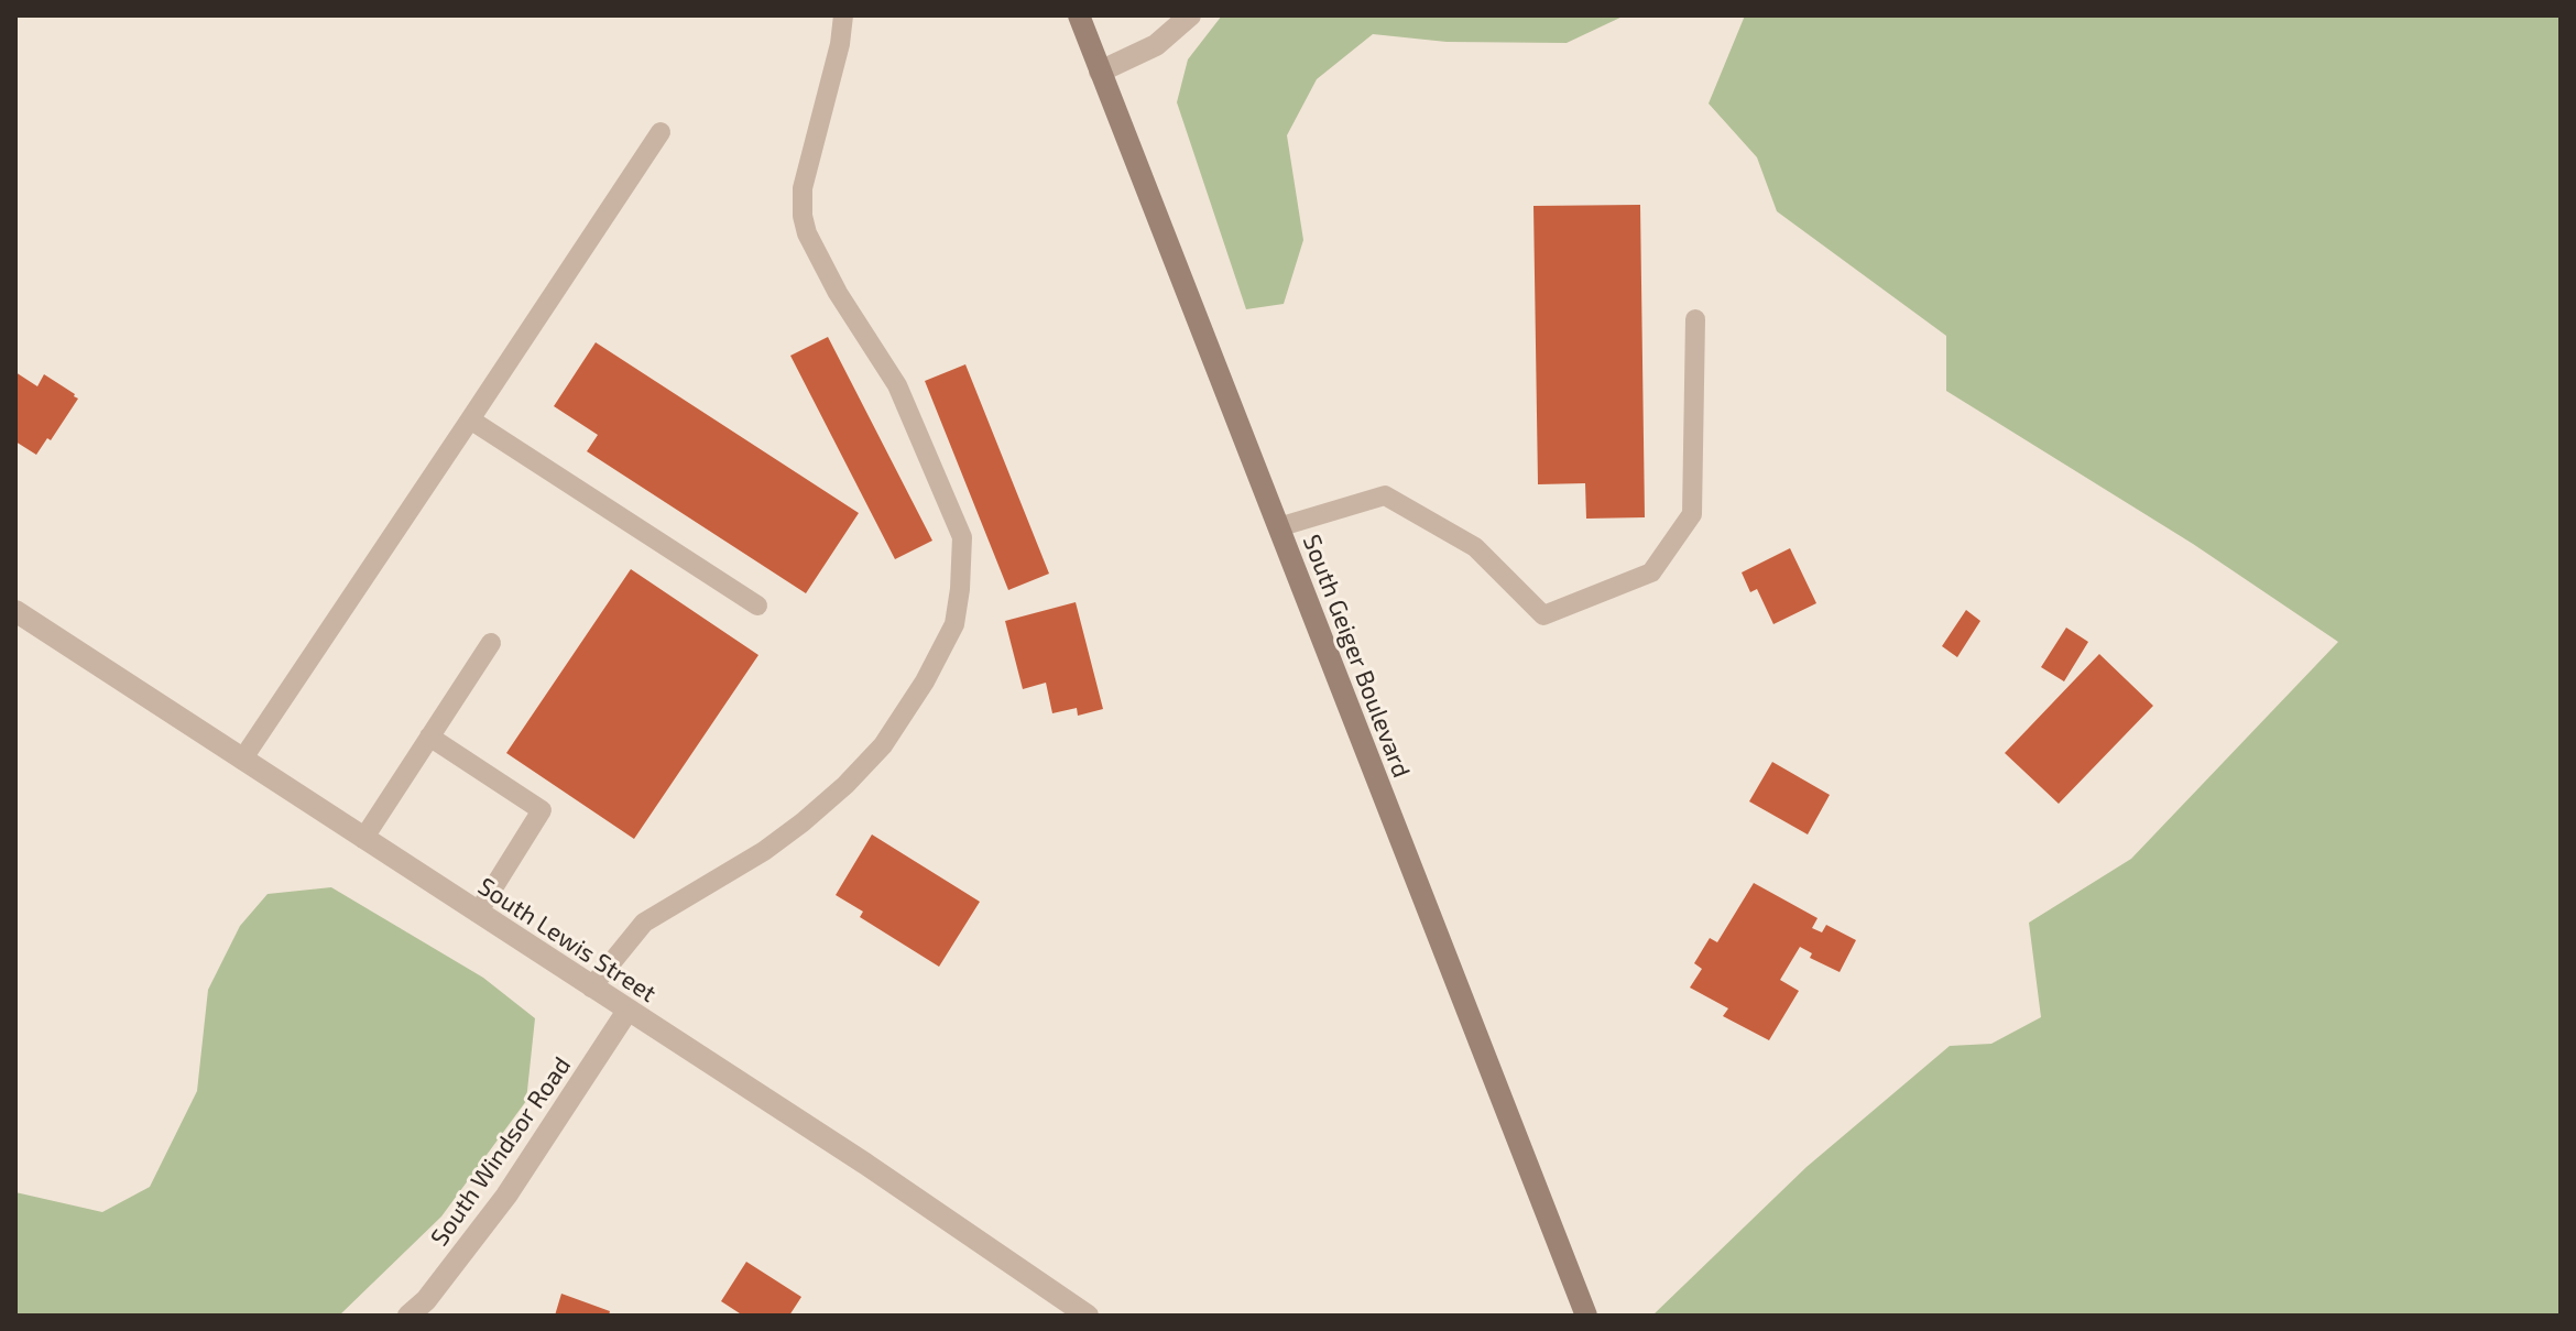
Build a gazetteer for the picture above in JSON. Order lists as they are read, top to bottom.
{
  "streets": {
    "street": ["South Geiger Boulevard", "South Lewis Street", "South Windsor Road"]
  },
  "crossings": [
    ["South Lewis Street", "South Windsor Road"]
  ]
}
